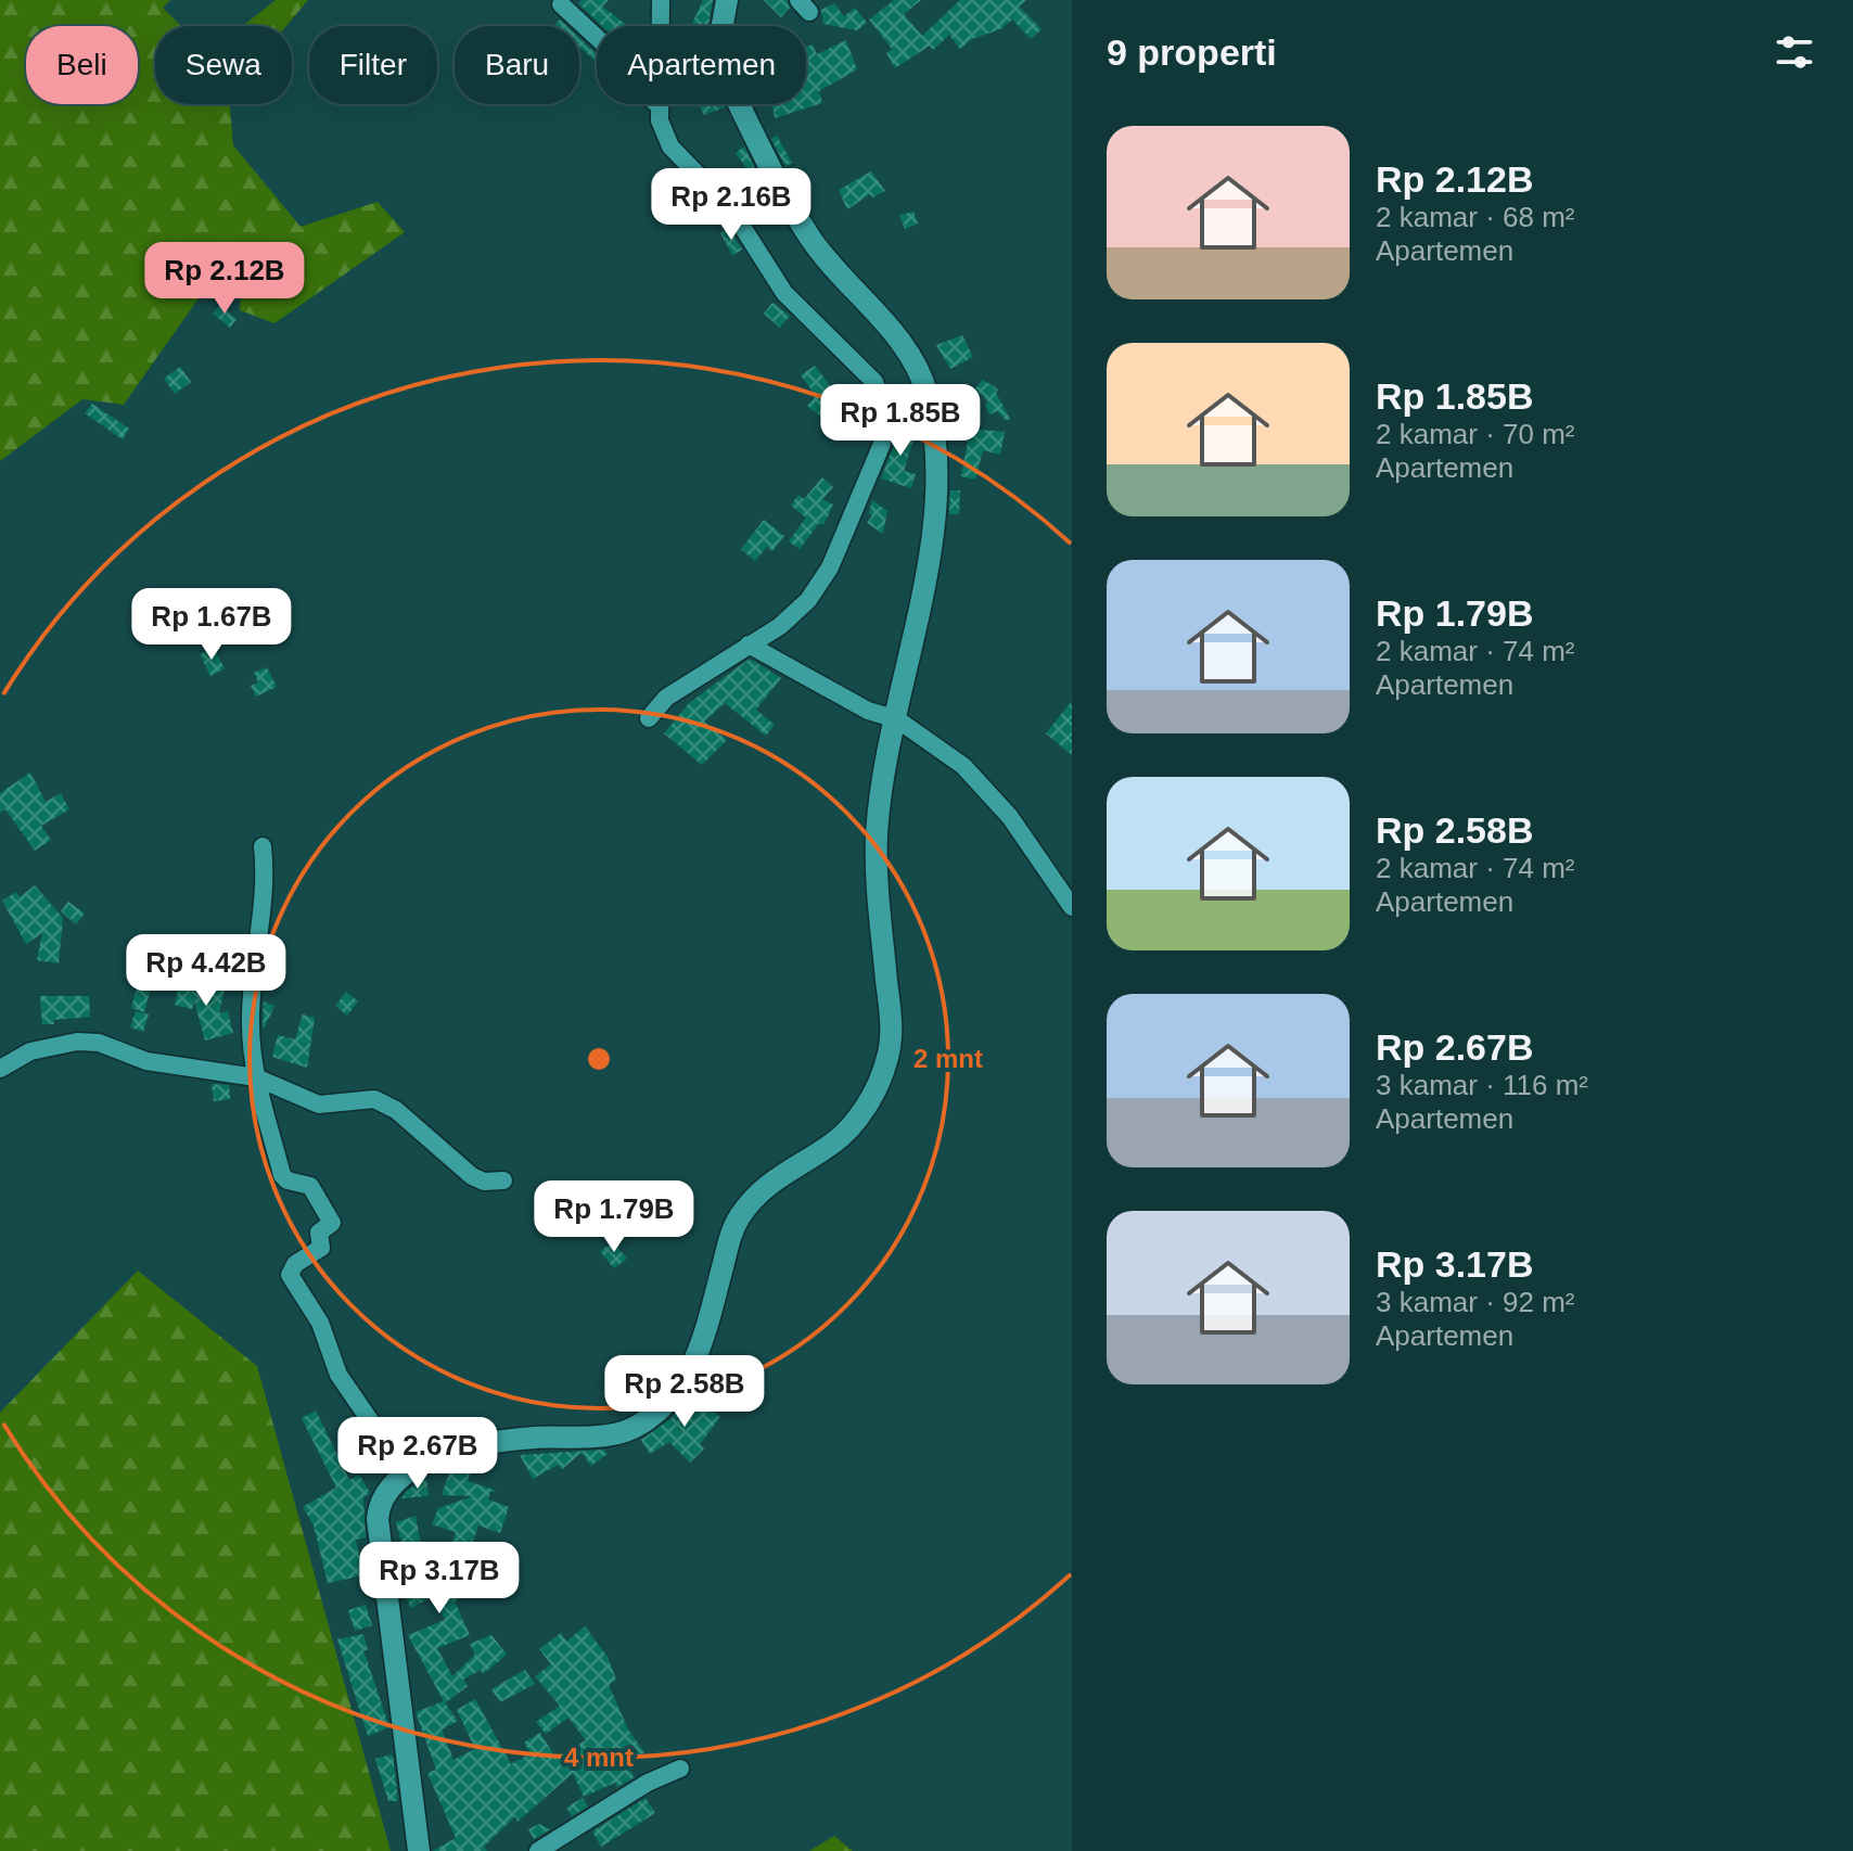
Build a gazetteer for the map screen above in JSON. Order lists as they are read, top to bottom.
{
  "page": {
    "heading": "9 properti",
    "chip": [
      "Beli",
      "Sewa",
      "Filter",
      "Baru",
      "Apartemen"
    ],
    "list": [
      {
        "name": "Rp 2.12B",
        "note": "2 kamar · 68 m² · Apartemen"
      },
      {
        "name": "Rp 1.85B",
        "note": "2 kamar · 70 m² · Apartemen"
      },
      {
        "name": "Rp 1.79B",
        "note": "2 kamar · 74 m² · Apartemen"
      },
      {
        "name": "Rp 2.58B",
        "note": "2 kamar · 74 m² · Apartemen"
      },
      {
        "name": "Rp 2.67B",
        "note": "3 kamar · 116 m² · Apartemen"
      },
      {
        "name": "Rp 3.17B",
        "note": "3 kamar · 92 m² · Apartemen"
      }
    ],
    "price": [
      "Rp 2.16B",
      "Rp 2.12B",
      "Rp 1.85B",
      "Rp 1.67B",
      "Rp 4.42B",
      "Rp 1.79B",
      "Rp 2.58B",
      "Rp 2.67B",
      "Rp 3.17B"
    ]
  },
  "rings": ["2 mnt", "4 mnt"]
}
